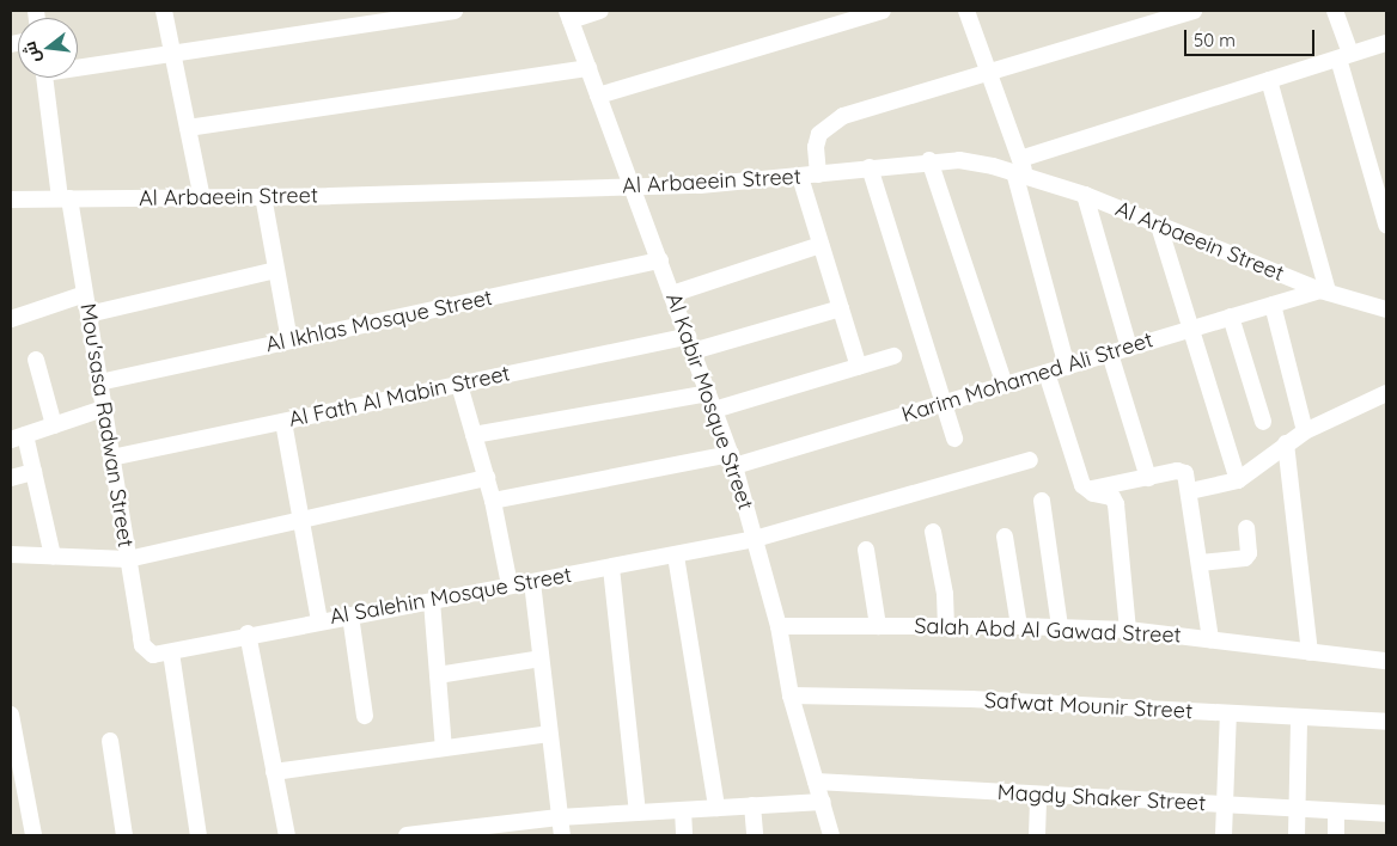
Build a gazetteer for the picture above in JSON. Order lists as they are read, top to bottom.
{
  "streets": {
    "street": [
      "Al Arbaeein Street",
      "Al Ikhlas Mosque Street",
      "Karim Mohamed Ali Street",
      "Al Fath Al Mabin Street",
      "Al Kabir Mosque Street",
      "Mou'sasa Radwan Street",
      "Al Salehin Mosque Street",
      "Salah Abd Al Gawad Street",
      "Safwat Mounir Street",
      "Magdy Shaker Street"
    ]
  },
  "crossings": [
    ["Al Arbaeein Street", "Karim Mohamed Ali Street"],
    ["Al Arbaeein Street", "Al Kabir Mosque Street"],
    ["Al Arbaeein Street", "Mou'sasa Radwan Street"],
    ["Al Ikhlas Mosque Street", "Al Kabir Mosque Street"],
    ["Al Ikhlas Mosque Street", "Mou'sasa Radwan Street"],
    ["Karim Mohamed Ali Street", "Al Kabir Mosque Street"],
    ["Al Fath Al Mabin Street", "Al Kabir Mosque Street"],
    ["Al Fath Al Mabin Street", "Mou'sasa Radwan Street"],
    ["Al Kabir Mosque Street", "Al Salehin Mosque Street"],
    ["Al Kabir Mosque Street", "Salah Abd Al Gawad Street"],
    ["Al Kabir Mosque Street", "Safwat Mounir Street"],
    ["Al Kabir Mosque Street", "Magdy Shaker Street"],
    ["Mou'sasa Radwan Street", "Al Salehin Mosque Street"]
  ],
  "scale_bar": "50 m",
  "north": "left"
}
